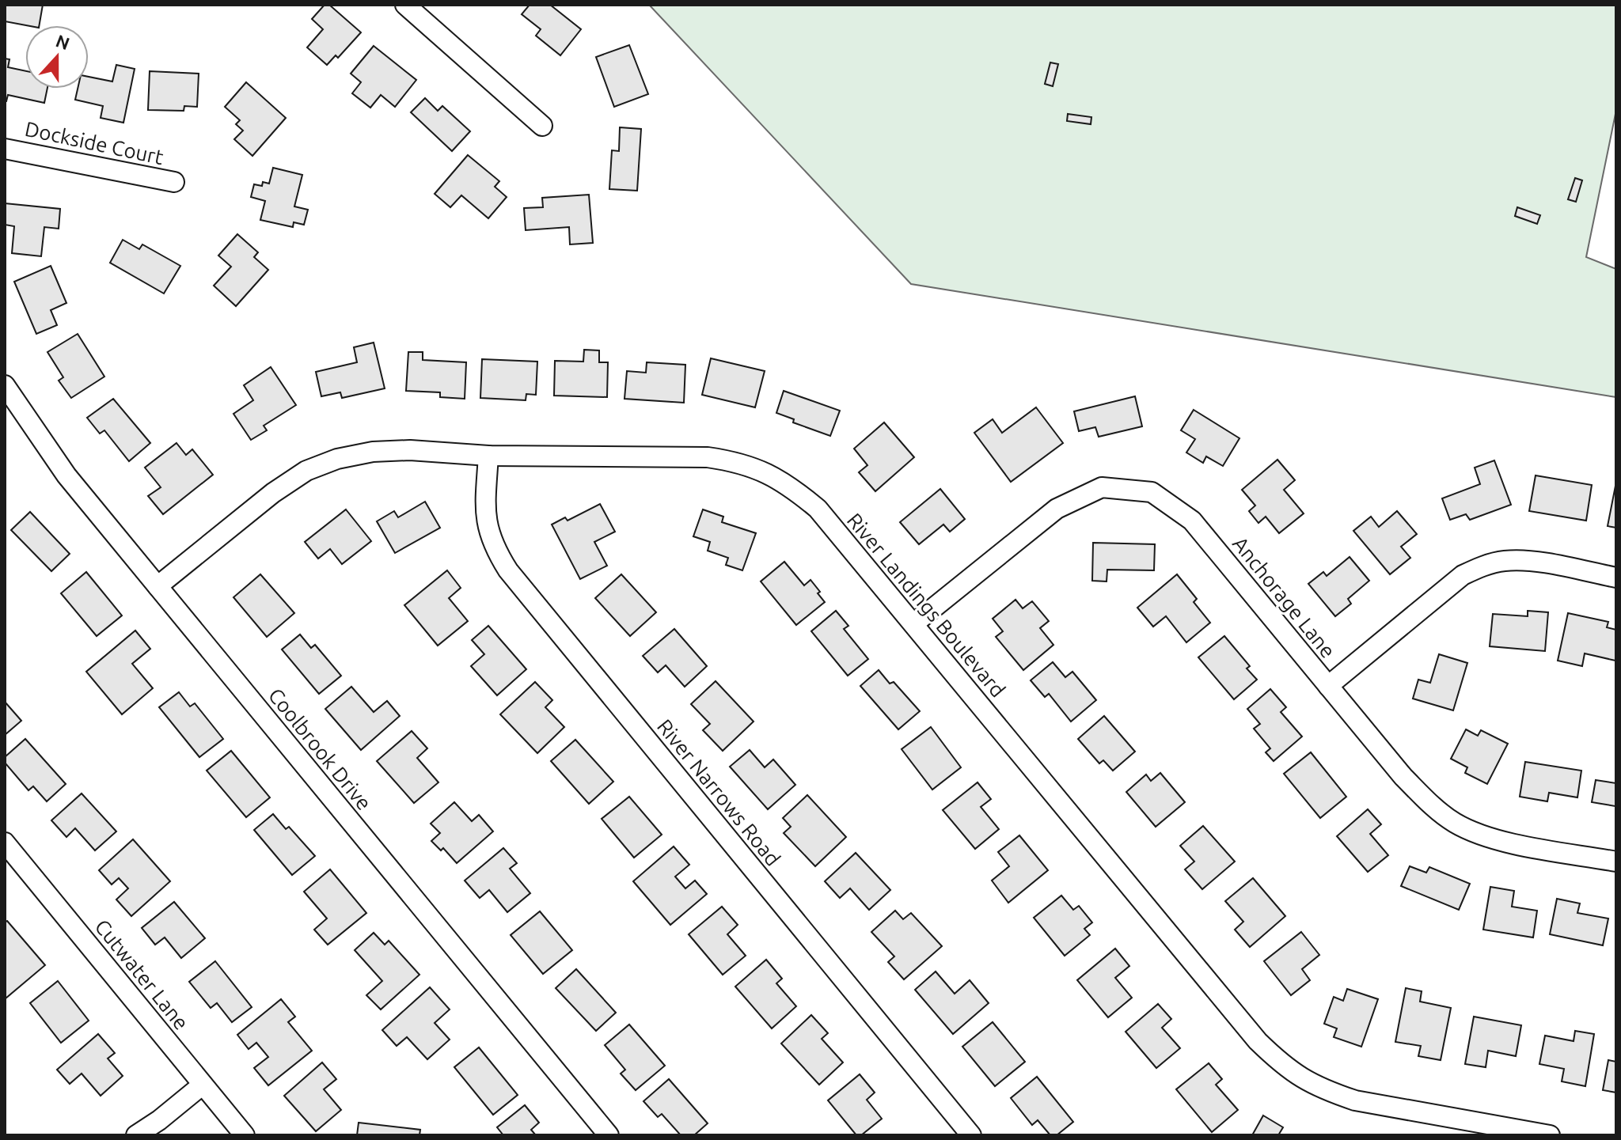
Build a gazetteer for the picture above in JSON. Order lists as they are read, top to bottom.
{
  "streets": {
    "street": [
      "Dockside Court",
      "Anchorage Lane",
      "River Landings Boulevard",
      "Coolbrook Drive",
      "River Narrows Road",
      "Cutwater Lane"
    ]
  },
  "crossings": [
    ["Anchorage Lane", "River Landings Boulevard"],
    ["River Landings Boulevard", "Coolbrook Drive"],
    ["River Landings Boulevard", "River Narrows Road"]
  ],
  "north": "top"
}
